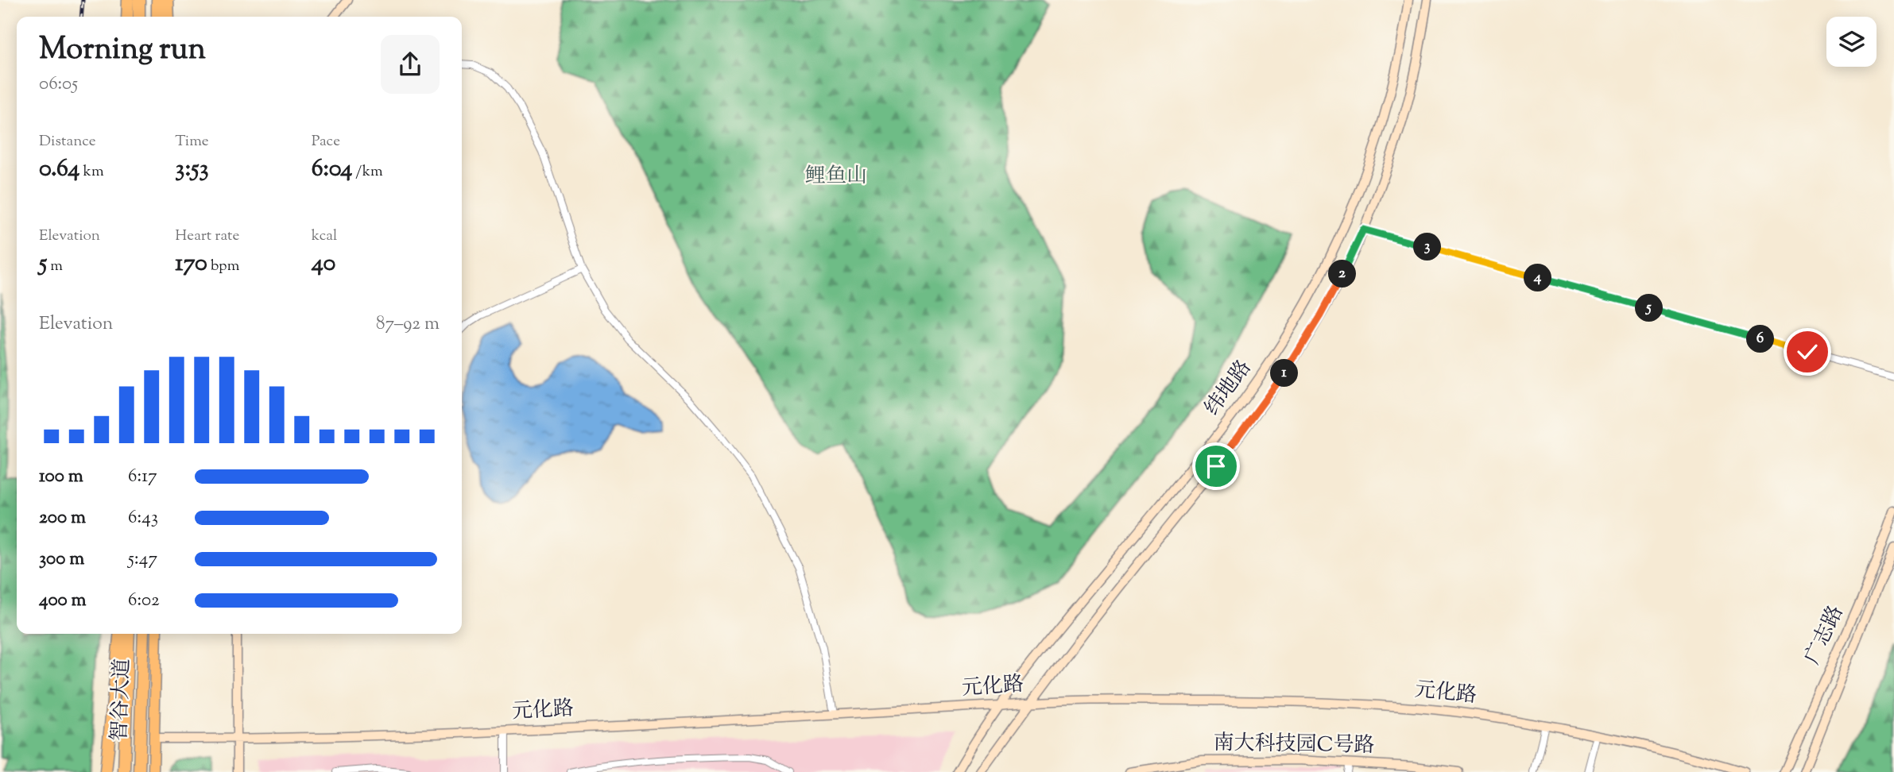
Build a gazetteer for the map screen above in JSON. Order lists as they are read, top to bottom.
{
  "streets": {
    "highway": ["智谷大道"],
    "street": [
      "纬地路",
      "广志路",
      "元化路",
      "南大科技园C号路"
    ]
  },
  "crossings": [
    ["纬地路", "元化路"],
    ["元化路", "智谷大道"]
  ],
  "parks": ["鲤鱼山"],
  "page": {
    "heading": ["Morning run", "06:05"],
    "stats": [
      ["Distance", "0.64 km"],
      ["Time", "3:53"],
      ["Pace", "6:04 /km"],
      ["Elevation", "5 m"],
      ["Heart rate", "170 bpm"],
      ["kcal", "40"]
    ],
    "pins": [
      "3",
      "2",
      "4",
      "5",
      "6",
      "1"
    ],
    "chart": ["Elevation", "87–92 m"],
    "list": [
      {
        "name": "100 m",
        "note": "6:17"
      },
      {
        "name": "200 m",
        "note": "6:43"
      },
      {
        "name": "300 m",
        "note": "5:47"
      },
      {
        "name": "400 m",
        "note": "6:02"
      }
    ]
  }
}
